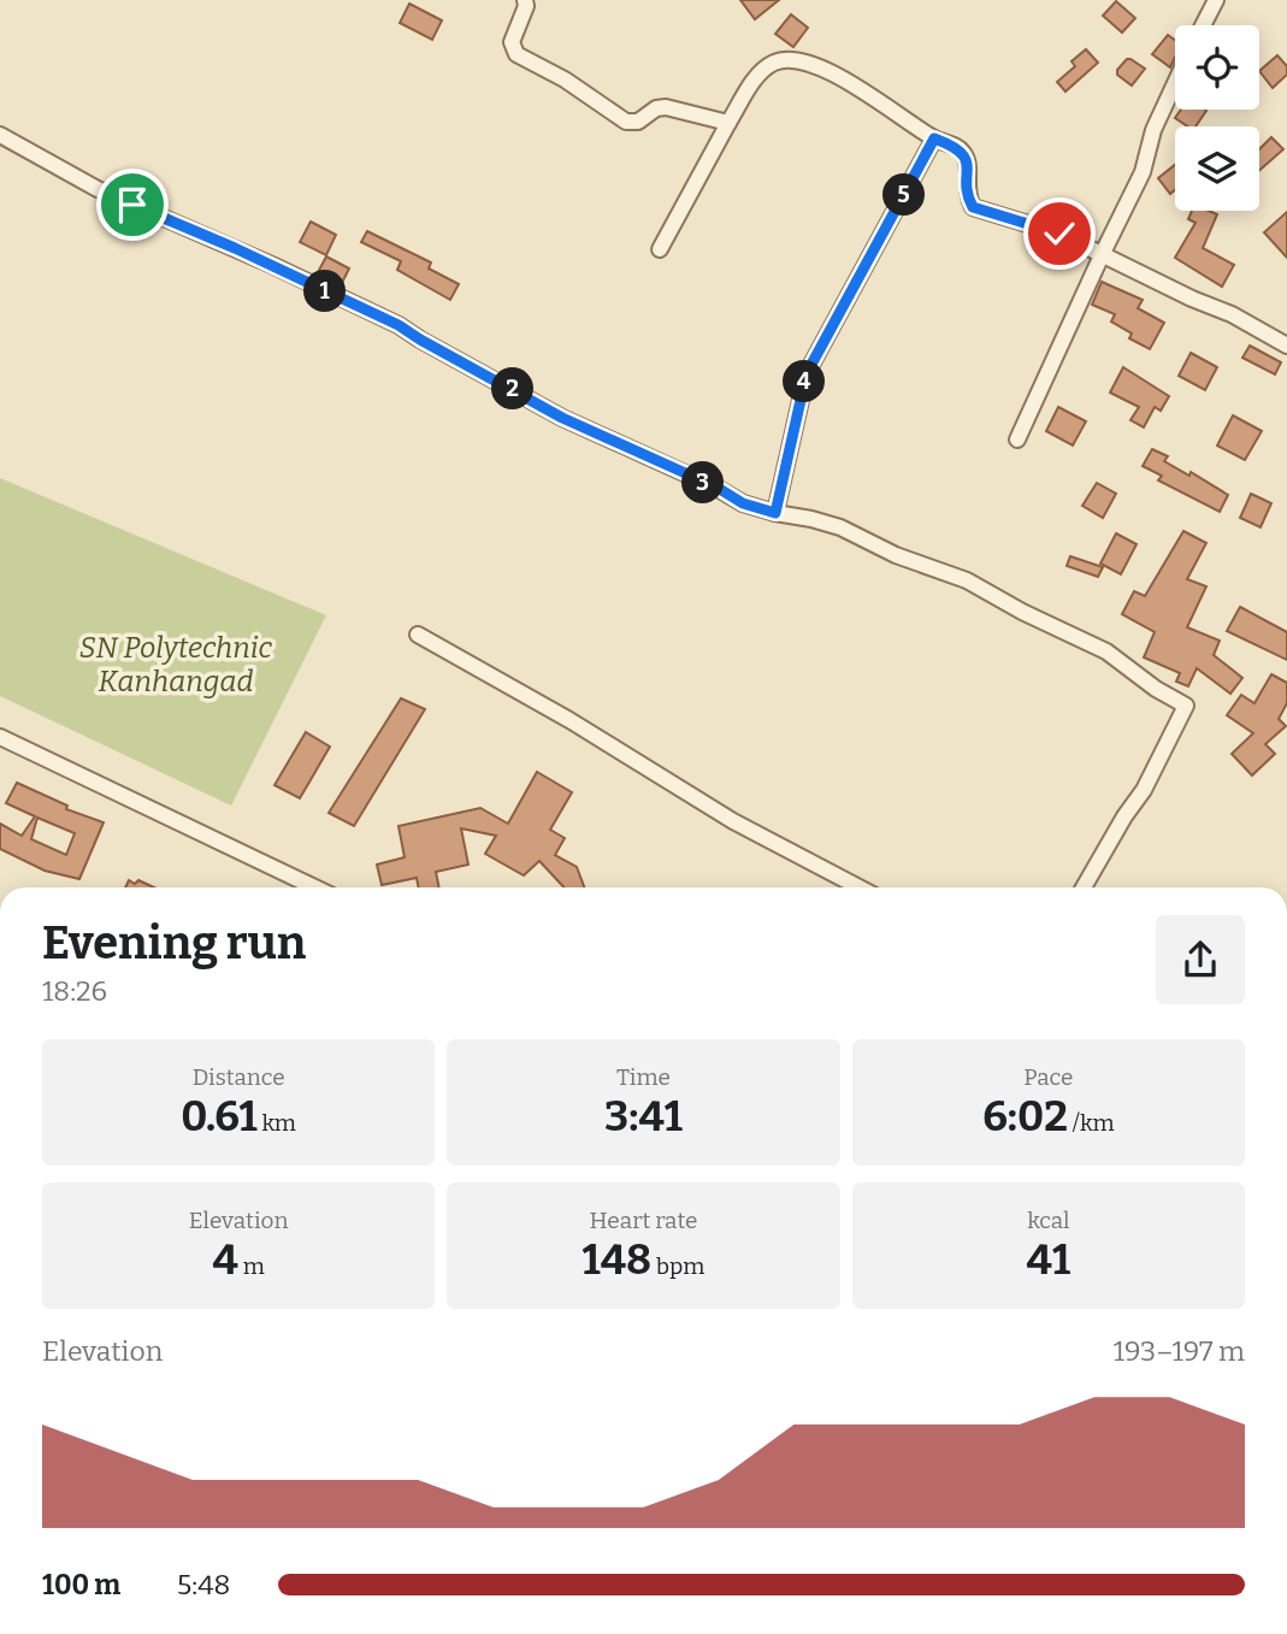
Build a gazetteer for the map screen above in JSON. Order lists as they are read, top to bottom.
{
  "parks": ["SN Polytechnic Kanhangad"],
  "page": {
    "pins": [
      "5",
      "1",
      "4",
      "2",
      "3"
    ],
    "heading": ["Evening run", "18:26"],
    "stats": [
      ["Distance", "0.61 km"],
      ["Time", "3:41"],
      ["Pace", "6:02 /km"],
      ["Elevation", "4 m"],
      ["Heart rate", "148 bpm"],
      ["kcal", "41"]
    ],
    "chart": ["Elevation", "193–197 m"],
    "list": [
      {
        "name": "100 m",
        "note": "5:48"
      }
    ]
  }
}
